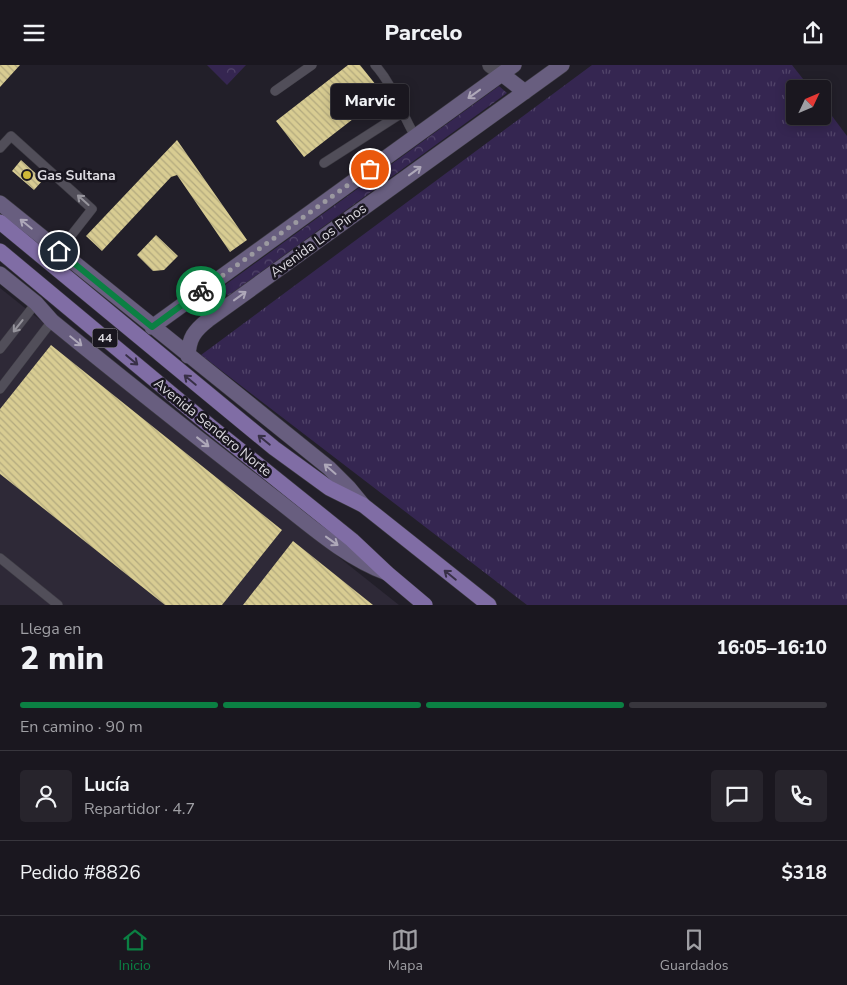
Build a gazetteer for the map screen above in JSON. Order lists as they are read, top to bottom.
{
  "streets": {
    "main road": ["44", "Avenida Sendero Norte"],
    "street": ["Avenida Los Pinos"]
  },
  "crossings": [
    ["Avenida Los Pinos", "Avenida Sendero Norte"]
  ],
  "places": ["Marvic", "Gas Sultana"],
  "north": "top right",
  "page": {
    "header": "Parcelo",
    "bubble": "Marvic",
    "heading": ["2 min", "Llega en", "16:05–16:10"],
    "panel": [
      "Lucía",
      "Repartidor · 4.7",
      "Pedido #8826",
      "$318"
    ],
    "bar": "En camino · 90 m",
    "tabs": ["Inicio", "Mapa", "Guardados"]
  }
}
